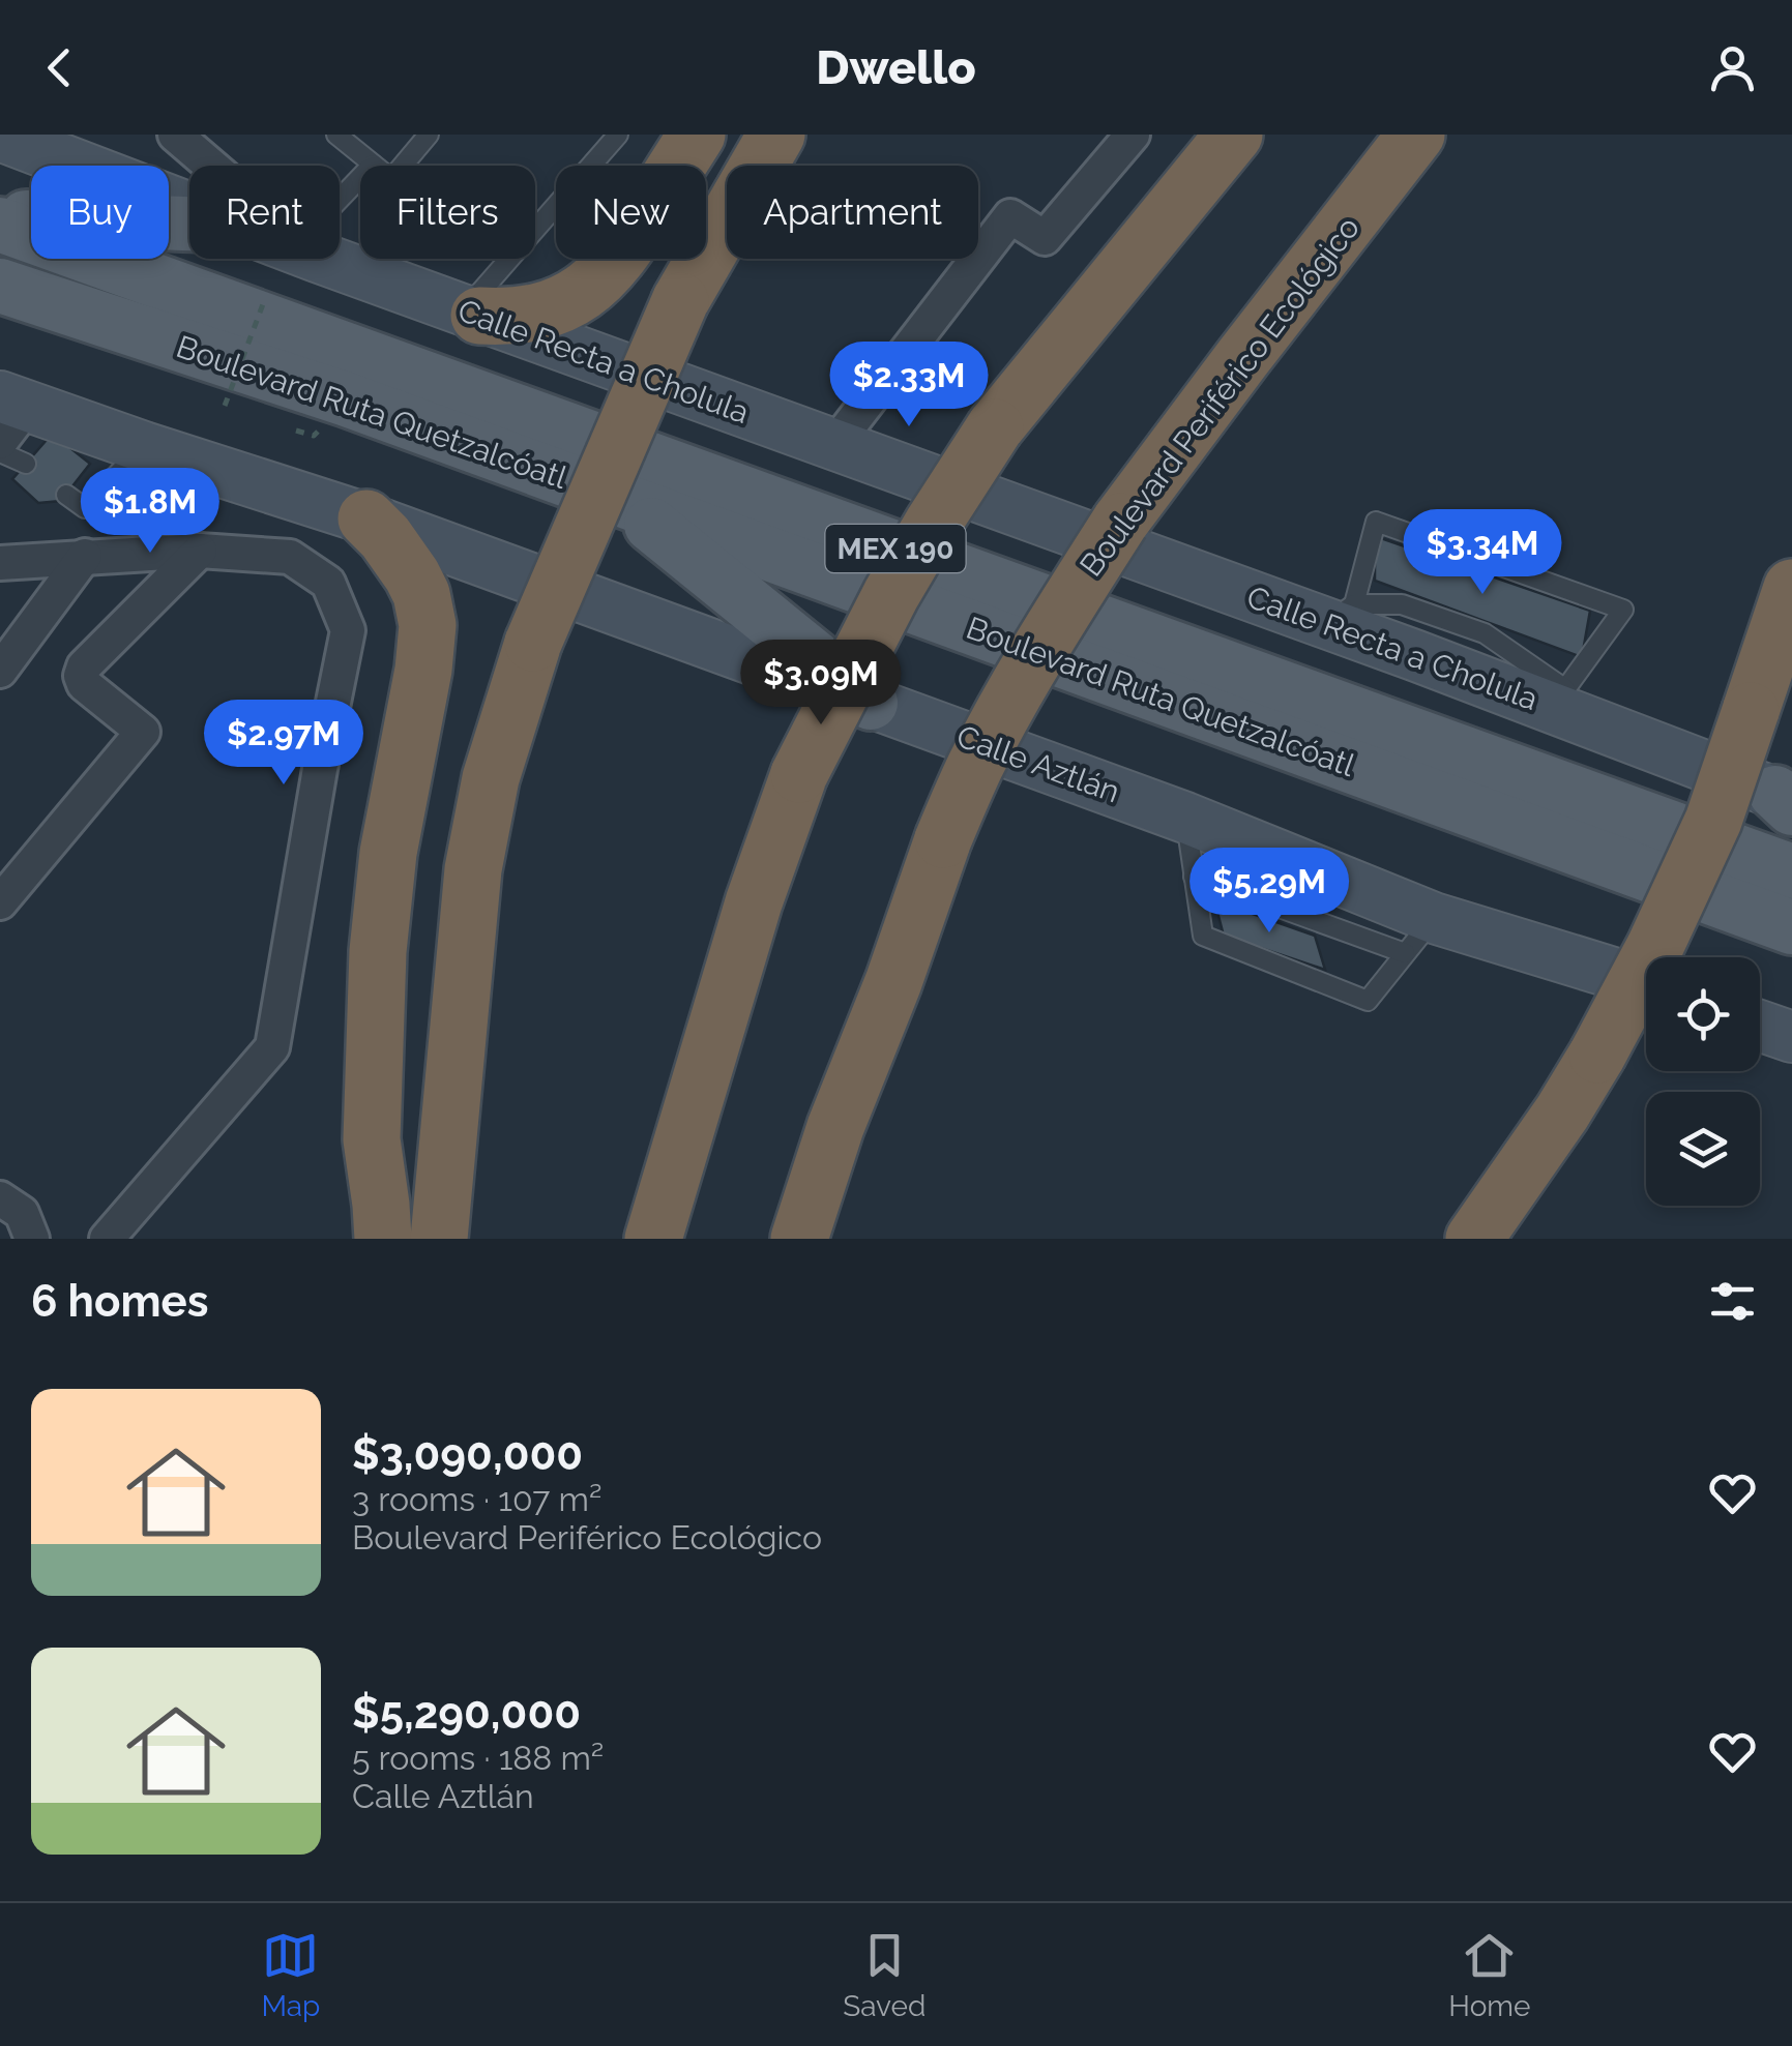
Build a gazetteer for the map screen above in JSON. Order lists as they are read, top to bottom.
{
  "streets": {
    "highway": ["Boulevard Periférico Ecológico"],
    "main road": [
      "Calle Recta a Cholula",
      "Boulevard Ruta Quetzalcóatl",
      "MEX 190",
      "Calle Aztlán"
    ]
  },
  "page": {
    "header": "Dwello",
    "chip": [
      "Buy",
      "Rent",
      "Filters",
      "New",
      "Apartment"
    ],
    "price": [
      "$2.33M",
      "$1.8M",
      "$3.34M",
      "$3.09M",
      "$2.97M",
      "$5.29M"
    ],
    "heading": "6 homes",
    "list": [
      {
        "name": "$3,090,000",
        "note": "3 rooms · 107 m² · Boulevard Periférico Ecológico"
      },
      {
        "name": "$5,290,000",
        "note": "5 rooms · 188 m² · Calle Aztlán"
      }
    ],
    "tabs": ["Map", "Saved", "Home"]
  }
}
